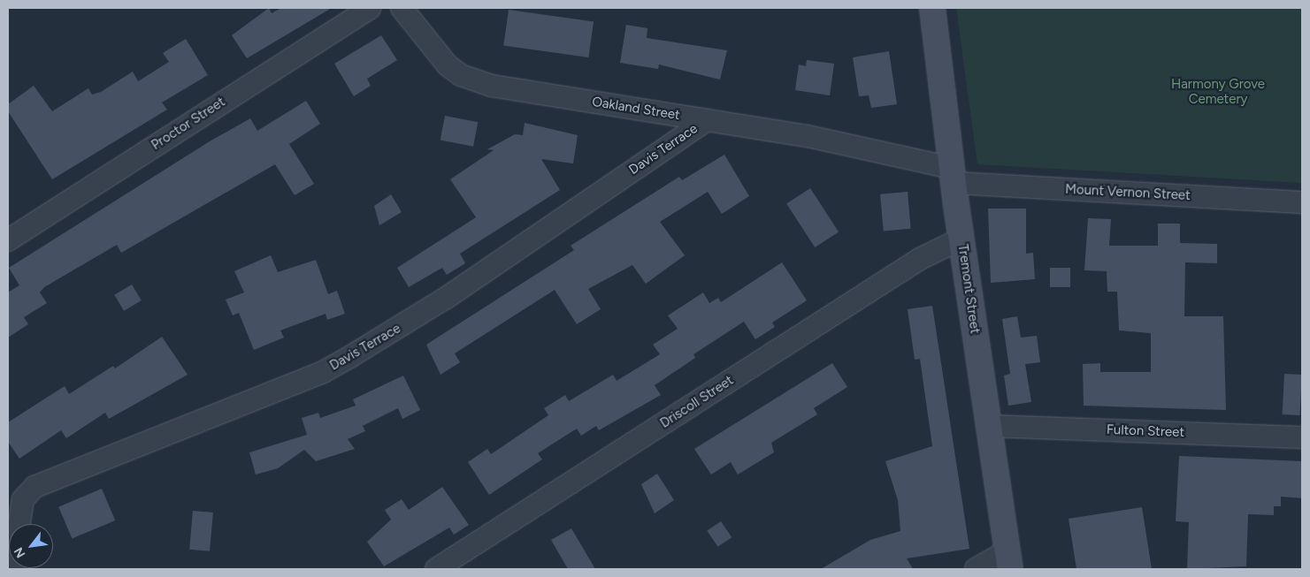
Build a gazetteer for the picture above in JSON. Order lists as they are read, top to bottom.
{
  "streets": {
    "street": [
      "Oakland Street",
      "Proctor Street",
      "Davis Terrace",
      "Mount Vernon Street",
      "Tremont Street",
      "Driscoll Street",
      "Fulton Street"
    ]
  },
  "crossings": [
    ["Oakland Street", "Davis Terrace"],
    ["Oakland Street", "Mount Vernon Street"],
    ["Oakland Street", "Tremont Street"],
    ["Mount Vernon Street", "Tremont Street"],
    ["Tremont Street", "Driscoll Street"],
    ["Tremont Street", "Fulton Street"]
  ],
  "parks": ["Harmony Grove Cemetery"],
  "north": "bottom left"
}
